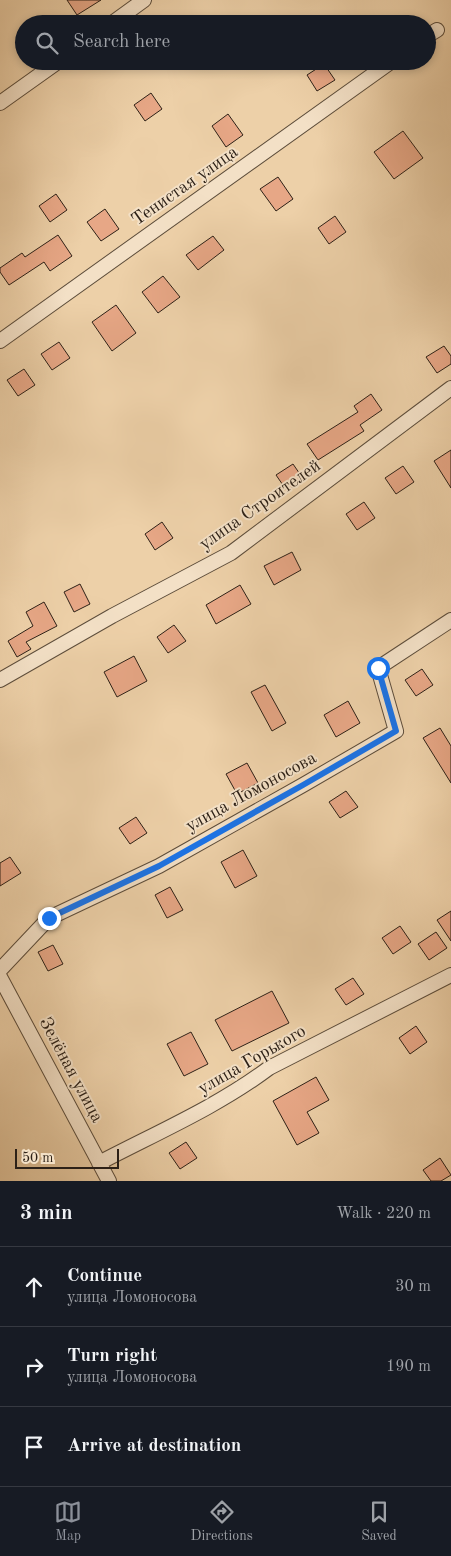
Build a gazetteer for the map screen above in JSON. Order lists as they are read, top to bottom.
{
  "streets": {
    "street": [
      "Тенистая улица",
      "улица Строителей",
      "улица Ломоносова",
      "улица Горького",
      "Зелёная улица"
    ]
  },
  "crossings": [
    ["улица Горького", "Зелёная улица"]
  ],
  "scale_bar": "50 m",
  "page": {
    "search": "Search here",
    "scale": "50 m",
    "heading": ["3 min", "Walk · 220 m"],
    "list": [
      ["Continue", "улица Ломоносова", "30 m"],
      ["Turn right", "улица Ломоносова", "190 m"],
      "Arrive at destination"
    ],
    "nav": ["Map", "Directions", "Saved"]
  }
}
